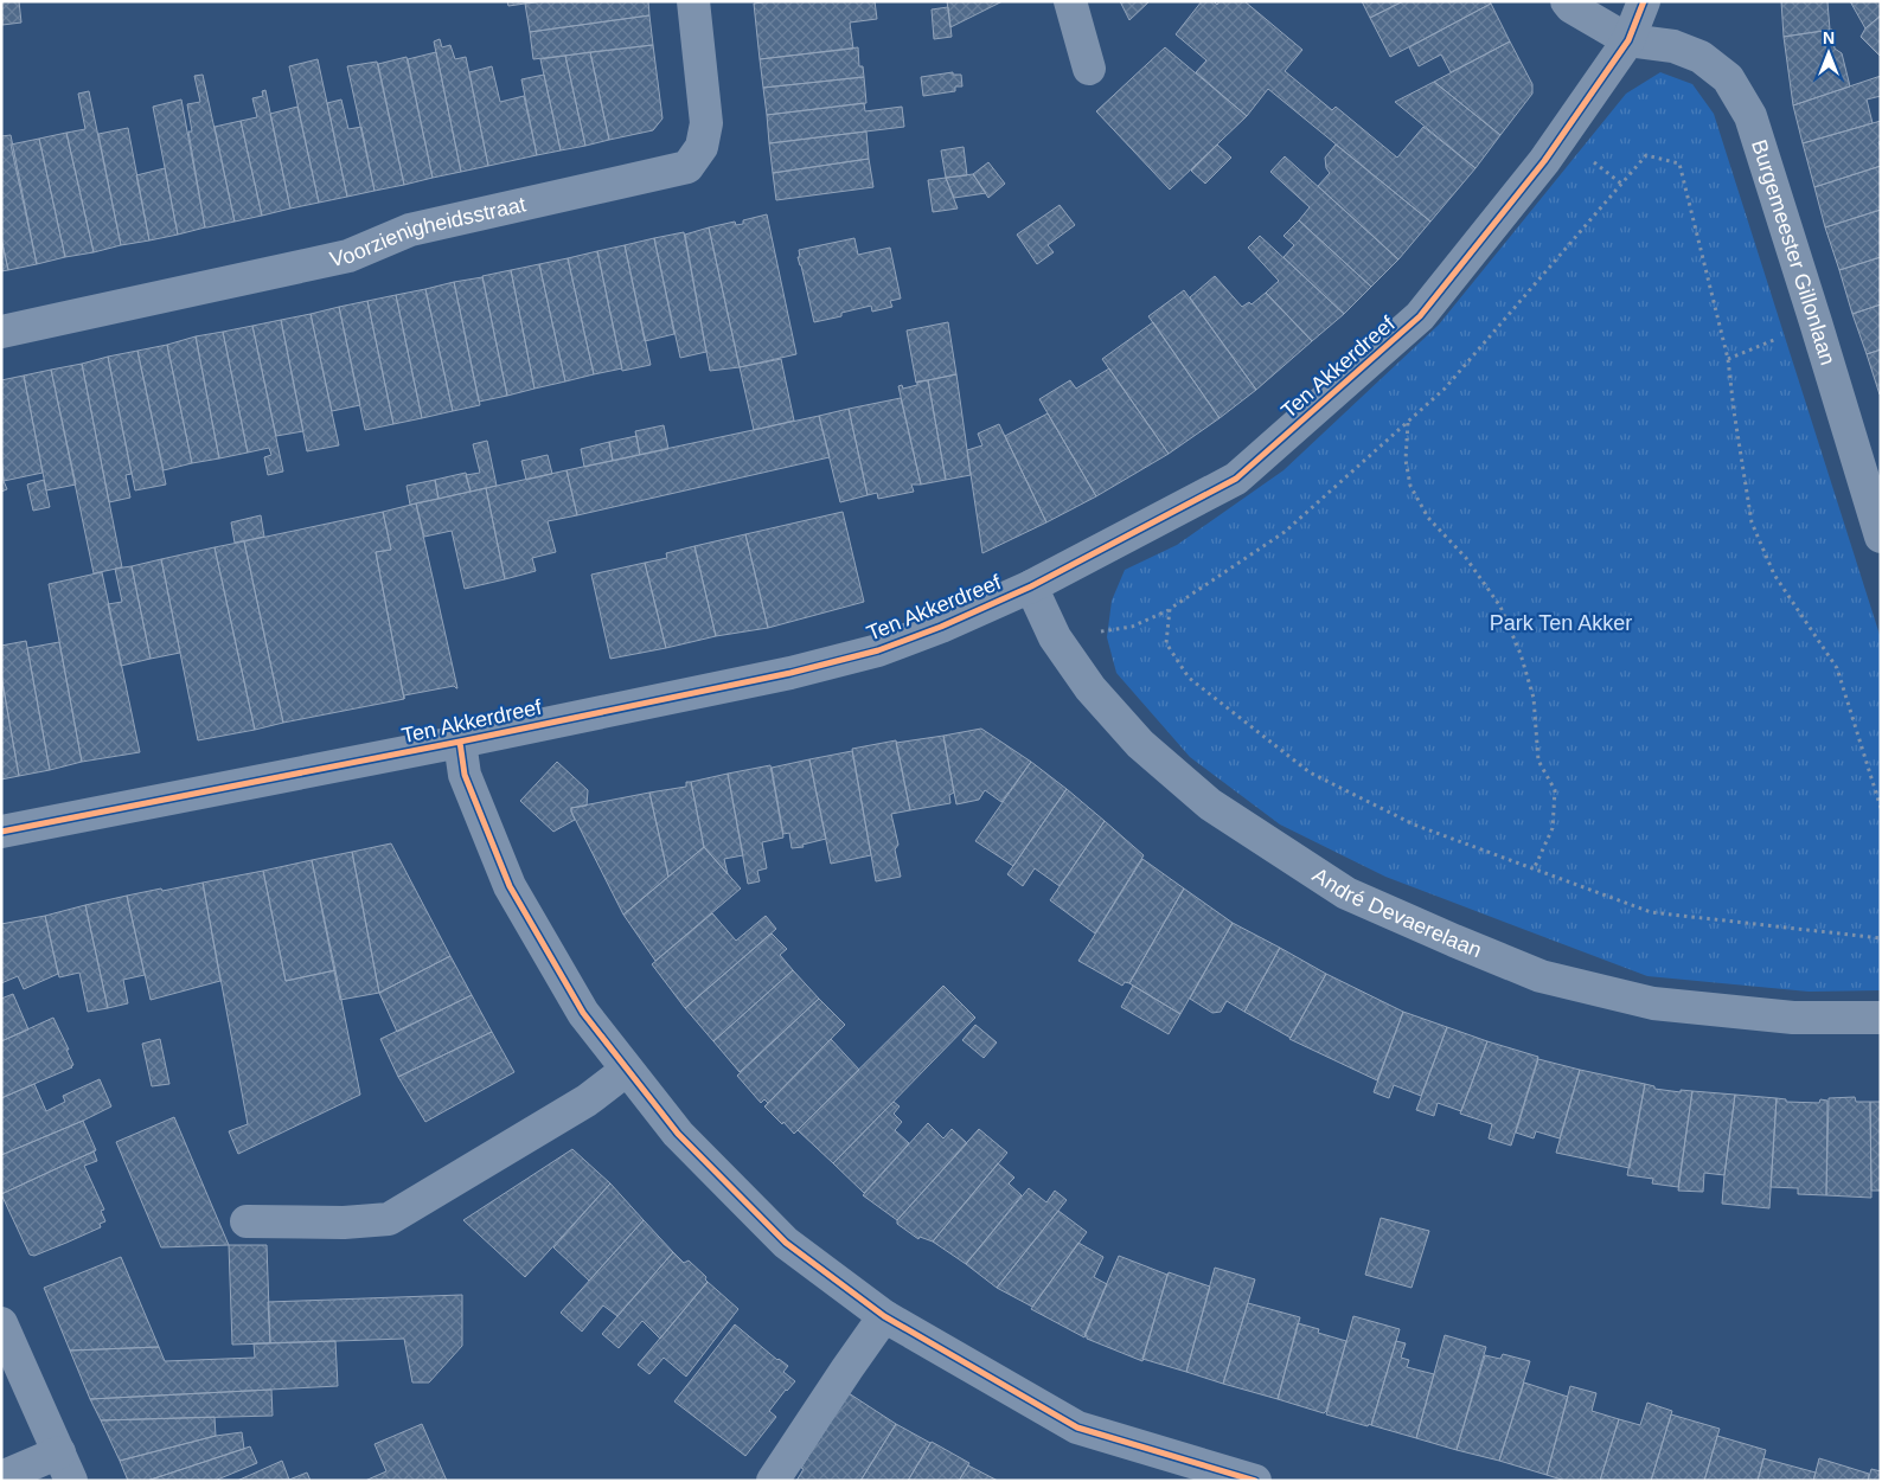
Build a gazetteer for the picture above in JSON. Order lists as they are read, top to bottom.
{
  "streets": {
    "street": [
      "Voorzienigheidsstraat",
      "Burgemeester Gillonlaan",
      "Ten Akkerdreef",
      "André Devaerelaan"
    ]
  },
  "crossings": [
    ["Burgemeester Gillonlaan", "Ten Akkerdreef"],
    ["Ten Akkerdreef", "André Devaerelaan"]
  ],
  "parks": ["Park Ten Akker"],
  "north": "top"
}
